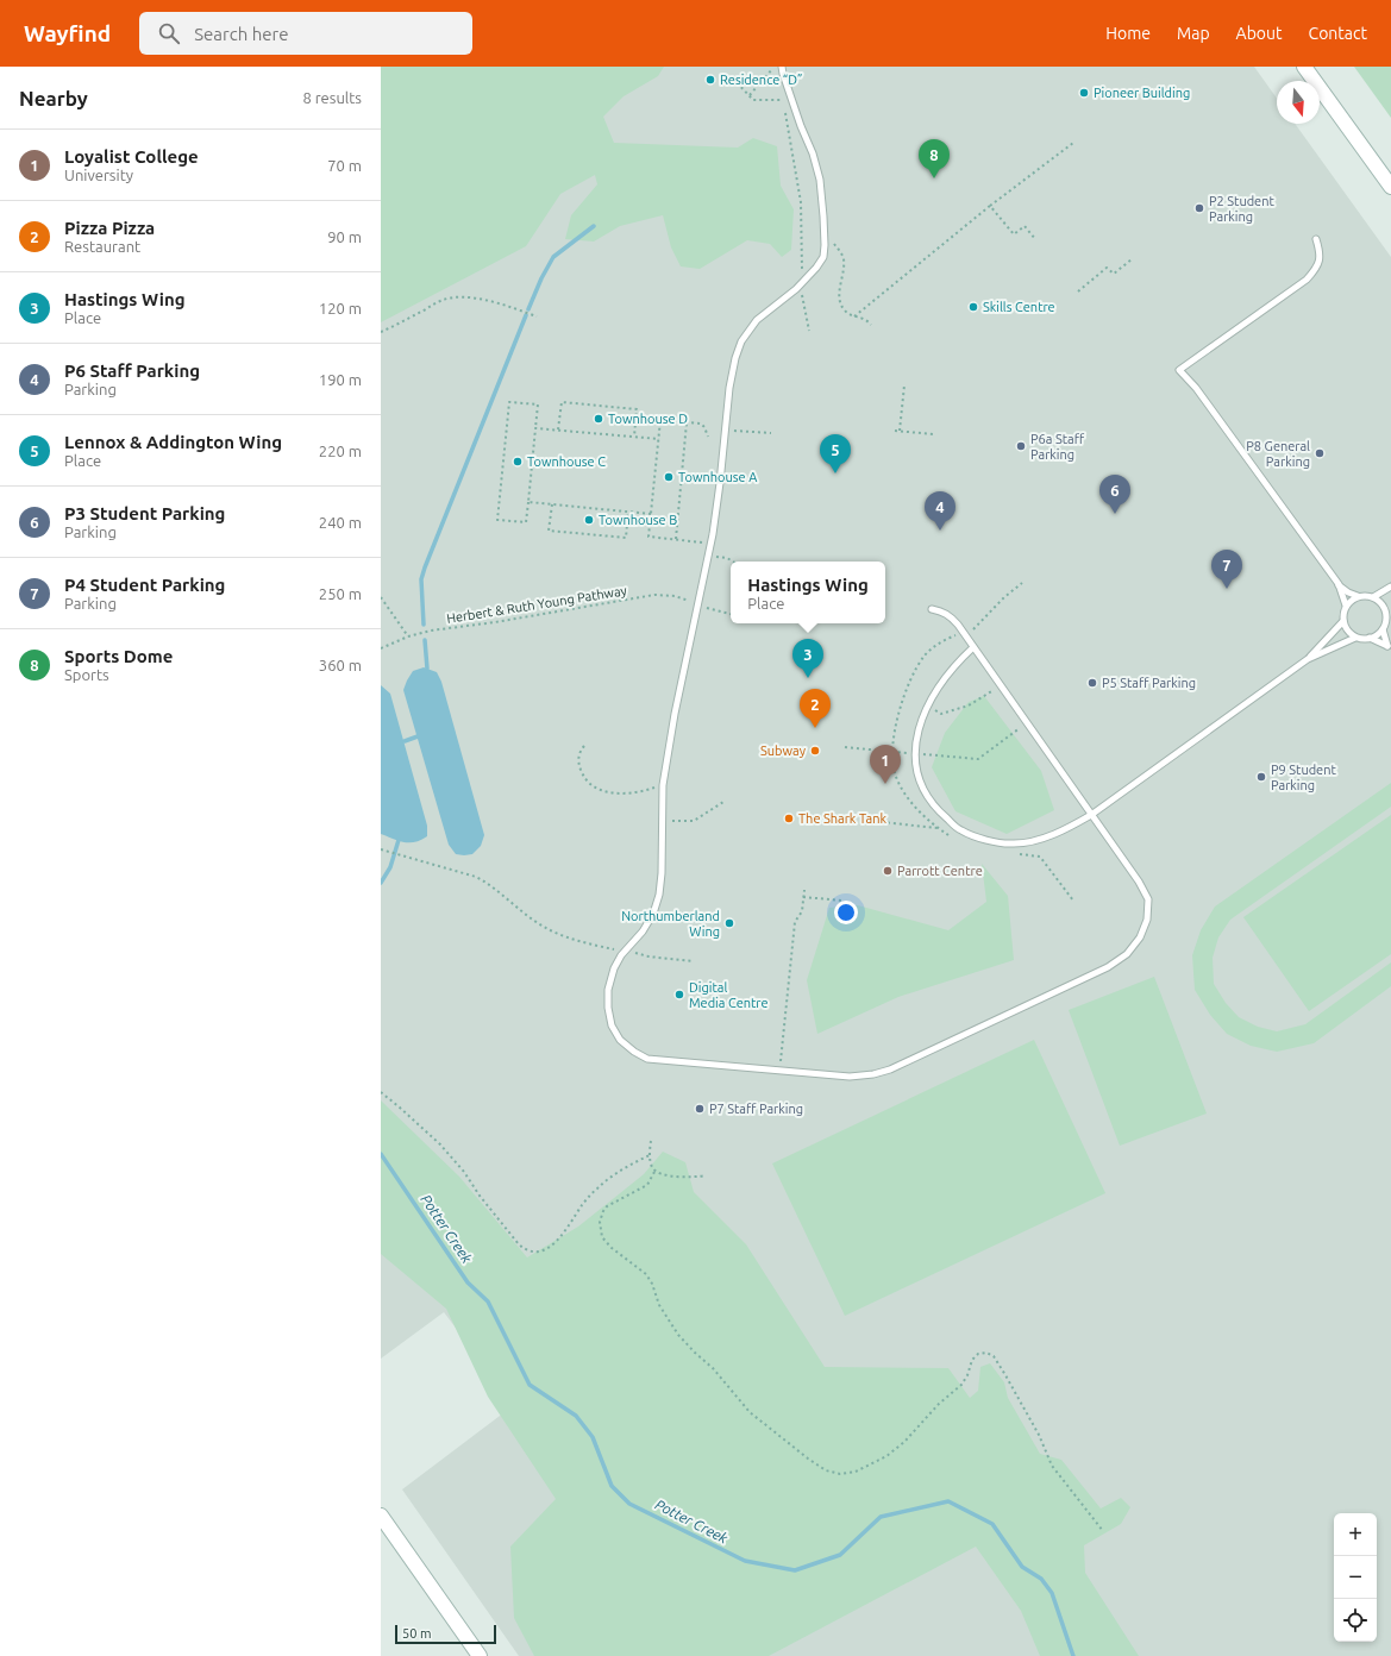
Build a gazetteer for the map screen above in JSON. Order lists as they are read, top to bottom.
{
  "streets": {
    "path": ["Herbert & Ruth Young Pathway"]
  },
  "water": ["Potter Creek"],
  "places": [
    "Residence “D”",
    "Pioneer Building",
    "P2 Student Parking",
    "Skills Centre",
    "Townhouse D",
    "P6a Staff Parking",
    "P8 General Parking",
    "Townhouse C",
    "Townhouse A",
    "Townhouse B",
    "P5 Staff Parking",
    "Subway",
    "P9 Student Parking",
    "The Shark Tank",
    "Parrott Centre",
    "Northumberland Wing",
    "Digital Media Centre",
    "P7 Staff Parking"
  ],
  "scale_bar": "50 m",
  "north": "bottom",
  "page": {
    "header": "Wayfind",
    "search": "Search here",
    "nav": [
      "Home",
      "Map",
      "About",
      "Contact"
    ],
    "heading": ["Nearby", "8 results"],
    "list": [
      {
        "mark": "1",
        "name": "Loyalist College",
        "note": "University",
        "value": "70 m"
      },
      {
        "mark": "2",
        "name": "Pizza Pizza",
        "note": "Restaurant",
        "value": "90 m"
      },
      {
        "mark": "3",
        "name": "Hastings Wing",
        "note": "Place",
        "value": "120 m"
      },
      {
        "mark": "4",
        "name": "P6 Staff Parking",
        "note": "Parking",
        "value": "190 m"
      },
      {
        "mark": "5",
        "name": "Lennox & Addington Wing",
        "note": "Place",
        "value": "220 m"
      },
      {
        "mark": "6",
        "name": "P3 Student Parking",
        "note": "Parking",
        "value": "240 m"
      },
      {
        "mark": "7",
        "name": "P4 Student Parking",
        "note": "Parking",
        "value": "250 m"
      },
      {
        "mark": "8",
        "name": "Sports Dome",
        "note": "Sports",
        "value": "360 m"
      }
    ],
    "pins": [
      "8",
      "5",
      "6",
      "4",
      "7",
      "3",
      "2",
      "1"
    ],
    "popup": ["Hastings Wing", "Place"],
    "map_buttons": ["+", "−"],
    "scale": "50 m"
  }
}
